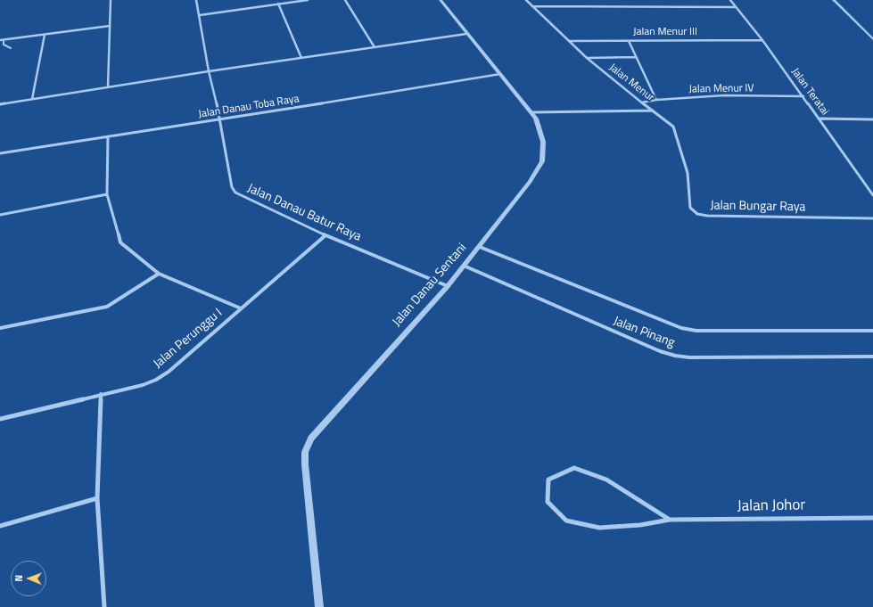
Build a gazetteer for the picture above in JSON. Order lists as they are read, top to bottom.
{
  "streets": {
    "street": [
      "Jalan Menur III",
      "Jalan Menur",
      "Jalan Menur IV",
      "Jalan Teratai",
      "Jalan Danau Toba Raya",
      "Jalan Bungar Raya",
      "Jalan Danau Batur Raya",
      "Jalan Danau Sentani",
      "Jalan Pinang",
      "Jalan Perunggu I",
      "Jalan Johor"
    ]
  },
  "crossings": [
    ["Jalan Menur III", "Jalan Menur"],
    ["Jalan Menur III", "Jalan Teratai"],
    ["Jalan Menur", "Jalan Menur IV"],
    ["Jalan Menur", "Jalan Bungar Raya"],
    ["Jalan Menur", "Jalan Danau Sentani"],
    ["Jalan Menur IV", "Jalan Teratai"],
    ["Jalan Danau Toba Raya", "Jalan Danau Batur Raya"],
    ["Jalan Danau Toba Raya", "Jalan Danau Sentani"],
    ["Jalan Danau Batur Raya", "Jalan Danau Sentani"],
    ["Jalan Danau Batur Raya", "Jalan Perunggu I"],
    ["Jalan Danau Sentani", "Jalan Pinang"]
  ],
  "north": "left"
}
